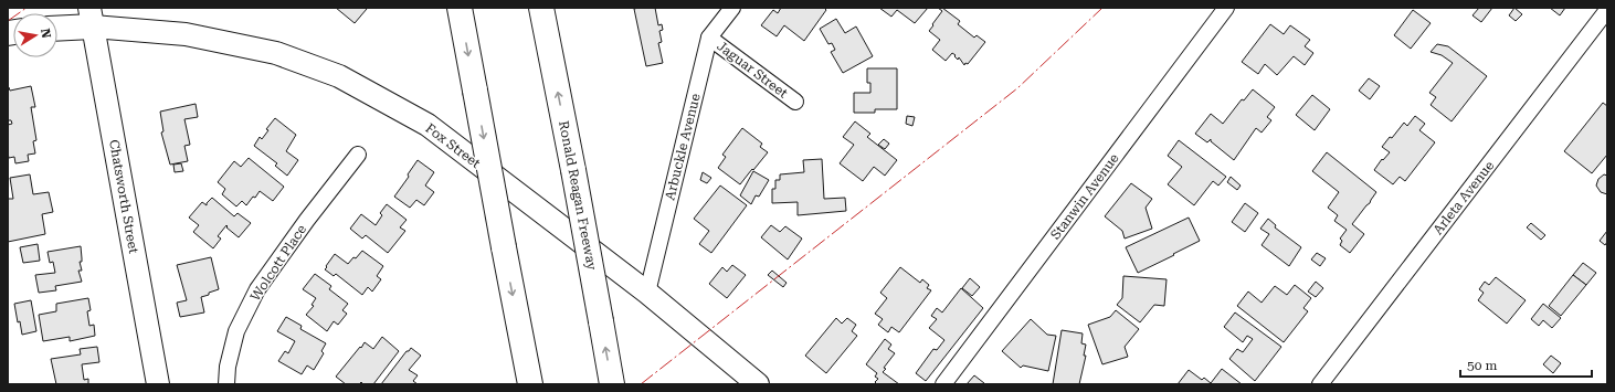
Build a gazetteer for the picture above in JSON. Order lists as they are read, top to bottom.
{
  "streets": {
    "main road": ["Fox Street", "Ronald Reagan Freeway", "Chatsworth Street"],
    "street": [
      "Jaguar Street",
      "Arbuckle Avenue",
      "Stanwin Avenue",
      "Arleta Avenue",
      "Wolcott Place"
    ]
  },
  "crossings": [
    ["Jaguar Street", "Arbuckle Avenue"],
    ["Fox Street", "Arbuckle Avenue"],
    ["Fox Street", "Chatsworth Street"]
  ],
  "scale_bar": "50 m",
  "north": "right"
}
